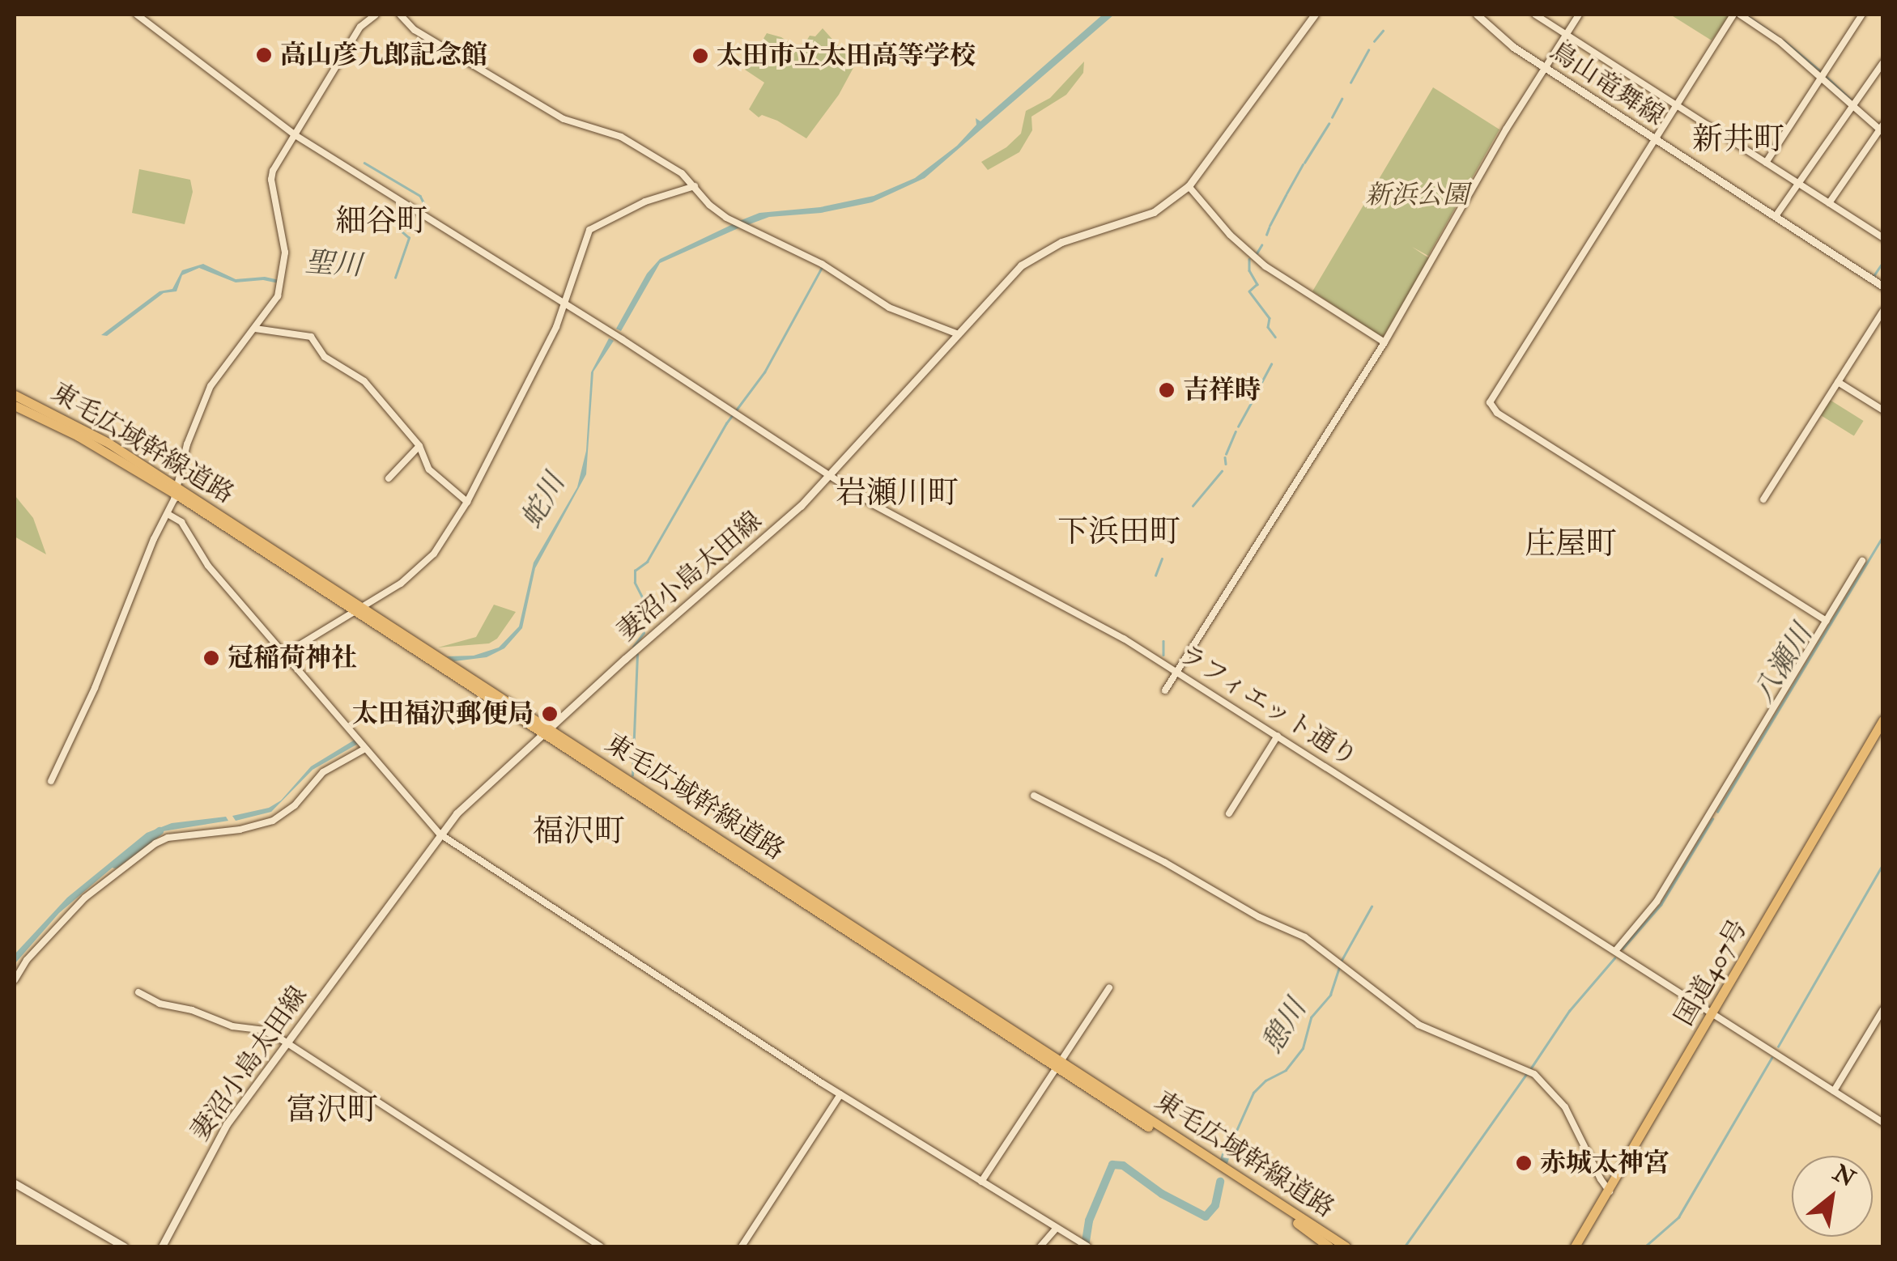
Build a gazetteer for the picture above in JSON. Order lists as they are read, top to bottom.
{
  "streets": {
    "highway": ["東毛広域幹線道路", "国道407号"],
    "main road": ["鳥山竜舞線", "妻沼小島太田線"],
    "street": ["ラフィエット通り"]
  },
  "crossings": [
    ["東毛広域幹線道路", "妻沼小島太田線"],
    ["妻沼小島太田線", "ラフィエット通り"],
    ["ラフィエット通り", "国道407号"]
  ],
  "districts": [
    "新井町",
    "細谷町",
    "岩瀬川町",
    "下浜田町",
    "庄屋町",
    "福沢町",
    "富沢町"
  ],
  "water": [
    "聖川",
    "蛇川",
    "八瀬川",
    "憩川"
  ],
  "parks": ["新浜公園"],
  "places": [
    "高山彦九郎記念館",
    "太田市立太田高等学校",
    "吉祥時",
    "冠稲荷神社",
    "太田福沢郵便局",
    "赤城太神宮"
  ],
  "north": "top right"
}
